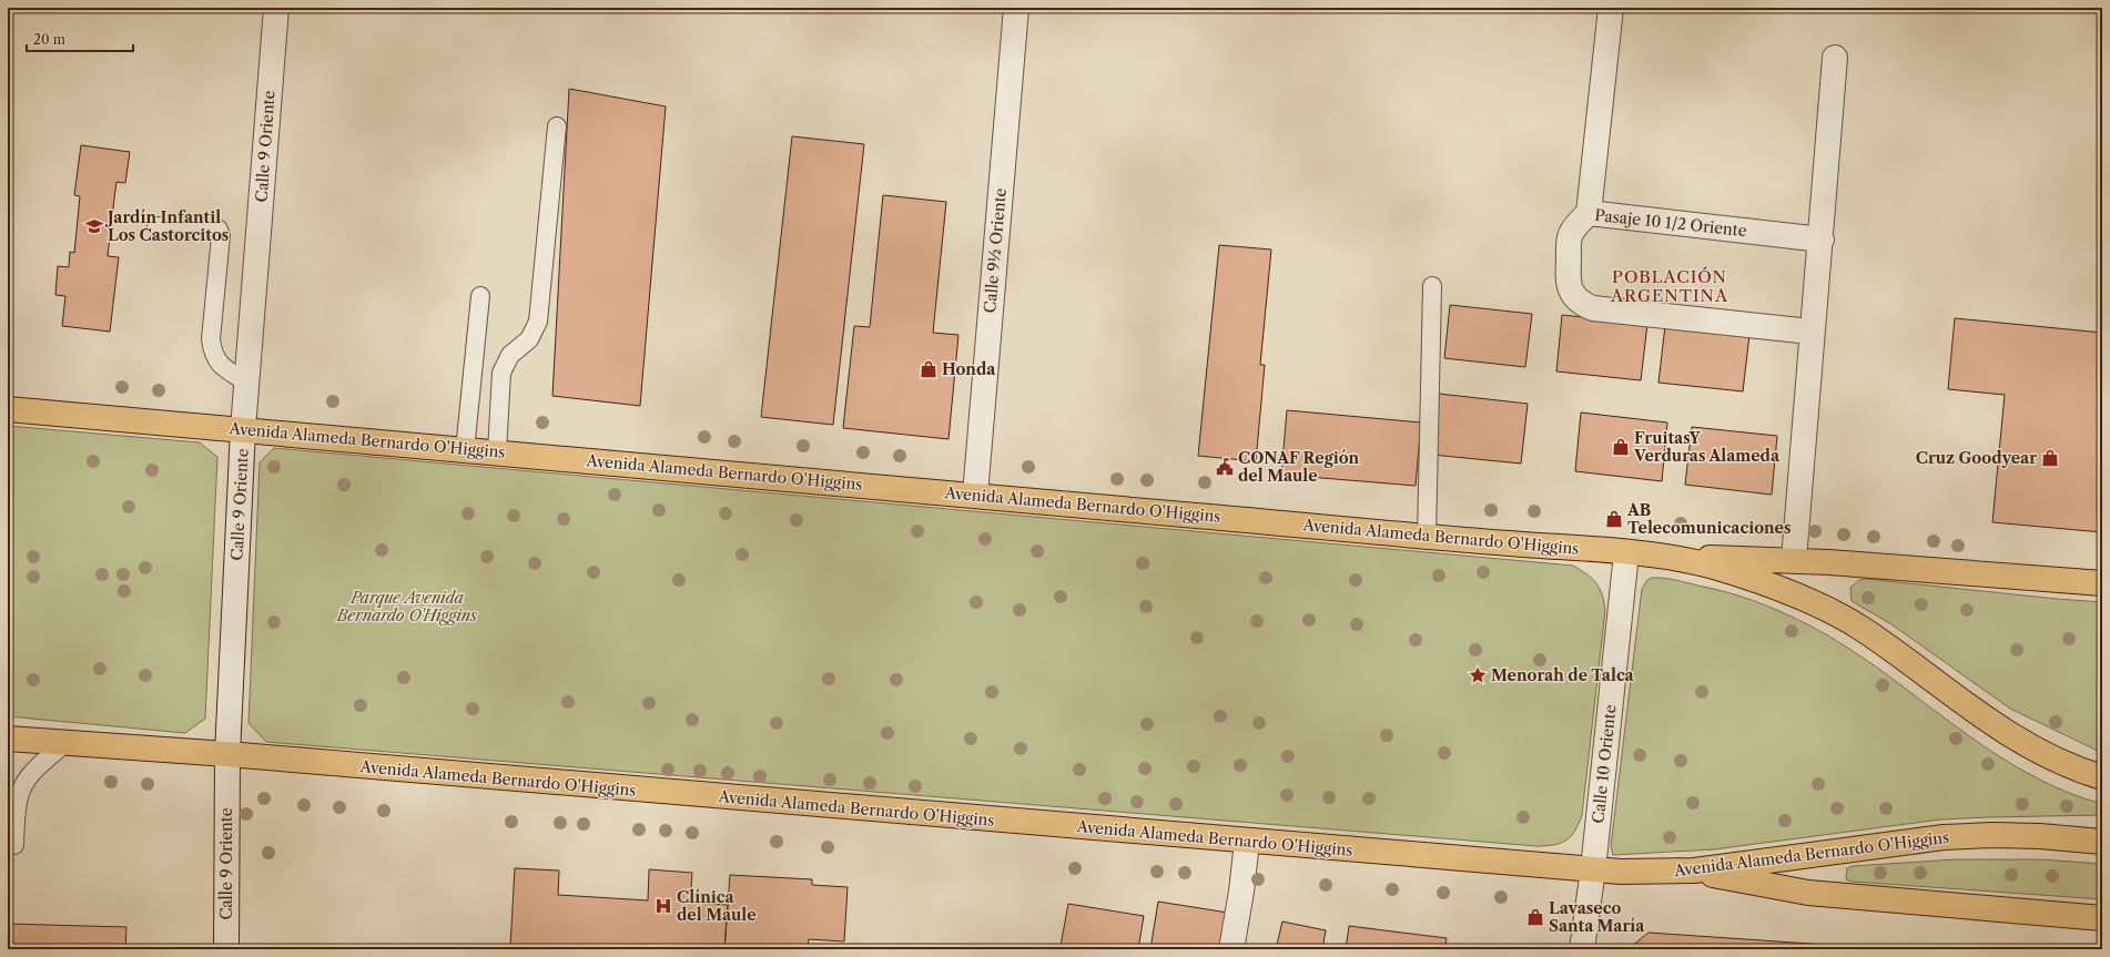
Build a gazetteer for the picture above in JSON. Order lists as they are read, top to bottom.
{
  "streets": {
    "main road": ["Avenida Alameda Bernardo O'Higgins"],
    "street": [
      "Calle 9 Oriente",
      "Pasaje 10 1/2 Oriente",
      "Calle 9½ Oriente",
      "Calle 10 Oriente"
    ]
  },
  "crossings": [
    ["Calle 9 Oriente", "Avenida Alameda Bernardo O'Higgins"],
    ["Calle 9½ Oriente", "Avenida Alameda Bernardo O'Higgins"],
    ["Avenida Alameda Bernardo O'Higgins", "Calle 10 Oriente"]
  ],
  "districts": ["POBLACIÓN ARGENTINA"],
  "parks": ["Parque Avenida Bernardo O'Higgins"],
  "places": {
    "school or university": ["Jardín Infantil Los Castorcitos"],
    "shop": [
      "Honda",
      "FruitasY Verduras Alameda",
      "Cruz Goodyear",
      "AB Telecomunicaciones",
      "Lavaseco Santa María"
    ],
    "public building": ["CONAF Región del Maule"],
    "place": ["Menorah de Talca"],
    "hospital": ["Clínica del Maule"]
  },
  "scale_bar": "20 m"
}
